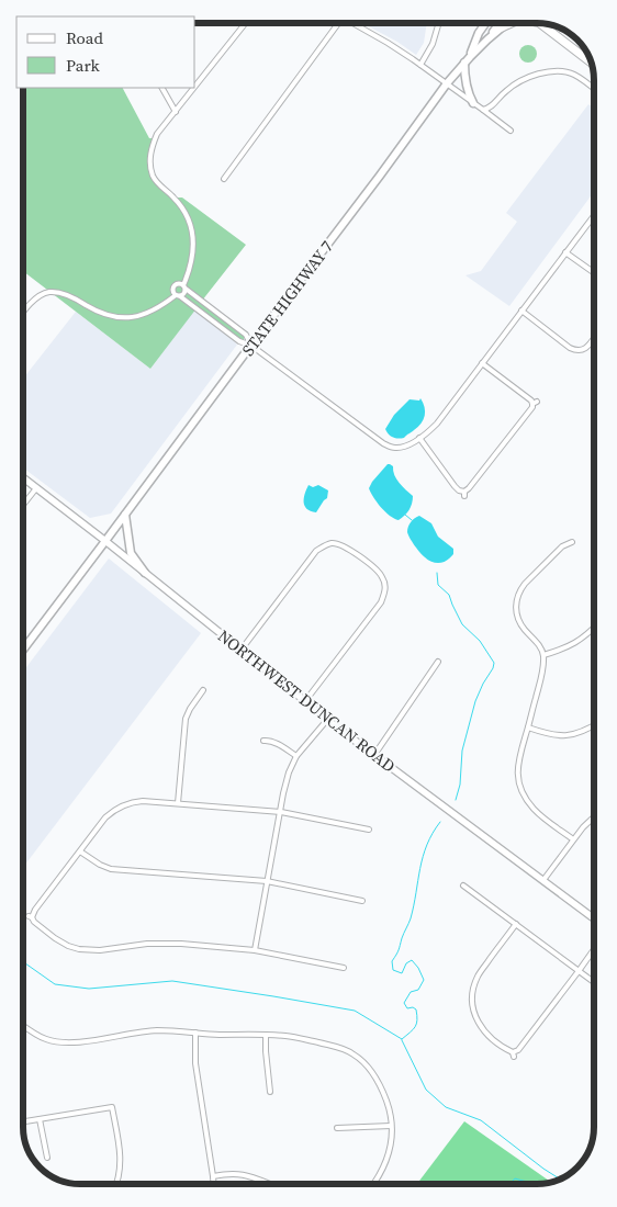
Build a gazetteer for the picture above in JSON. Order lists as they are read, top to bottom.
{
  "streets": {
    "main road": ["STATE HIGHWAY 7"],
    "street": ["NORTHWEST DUNCAN ROAD"]
  },
  "crossings": [
    ["STATE HIGHWAY 7", "NORTHWEST DUNCAN ROAD"]
  ],
  "legend": ["Road", "Park"]
}
